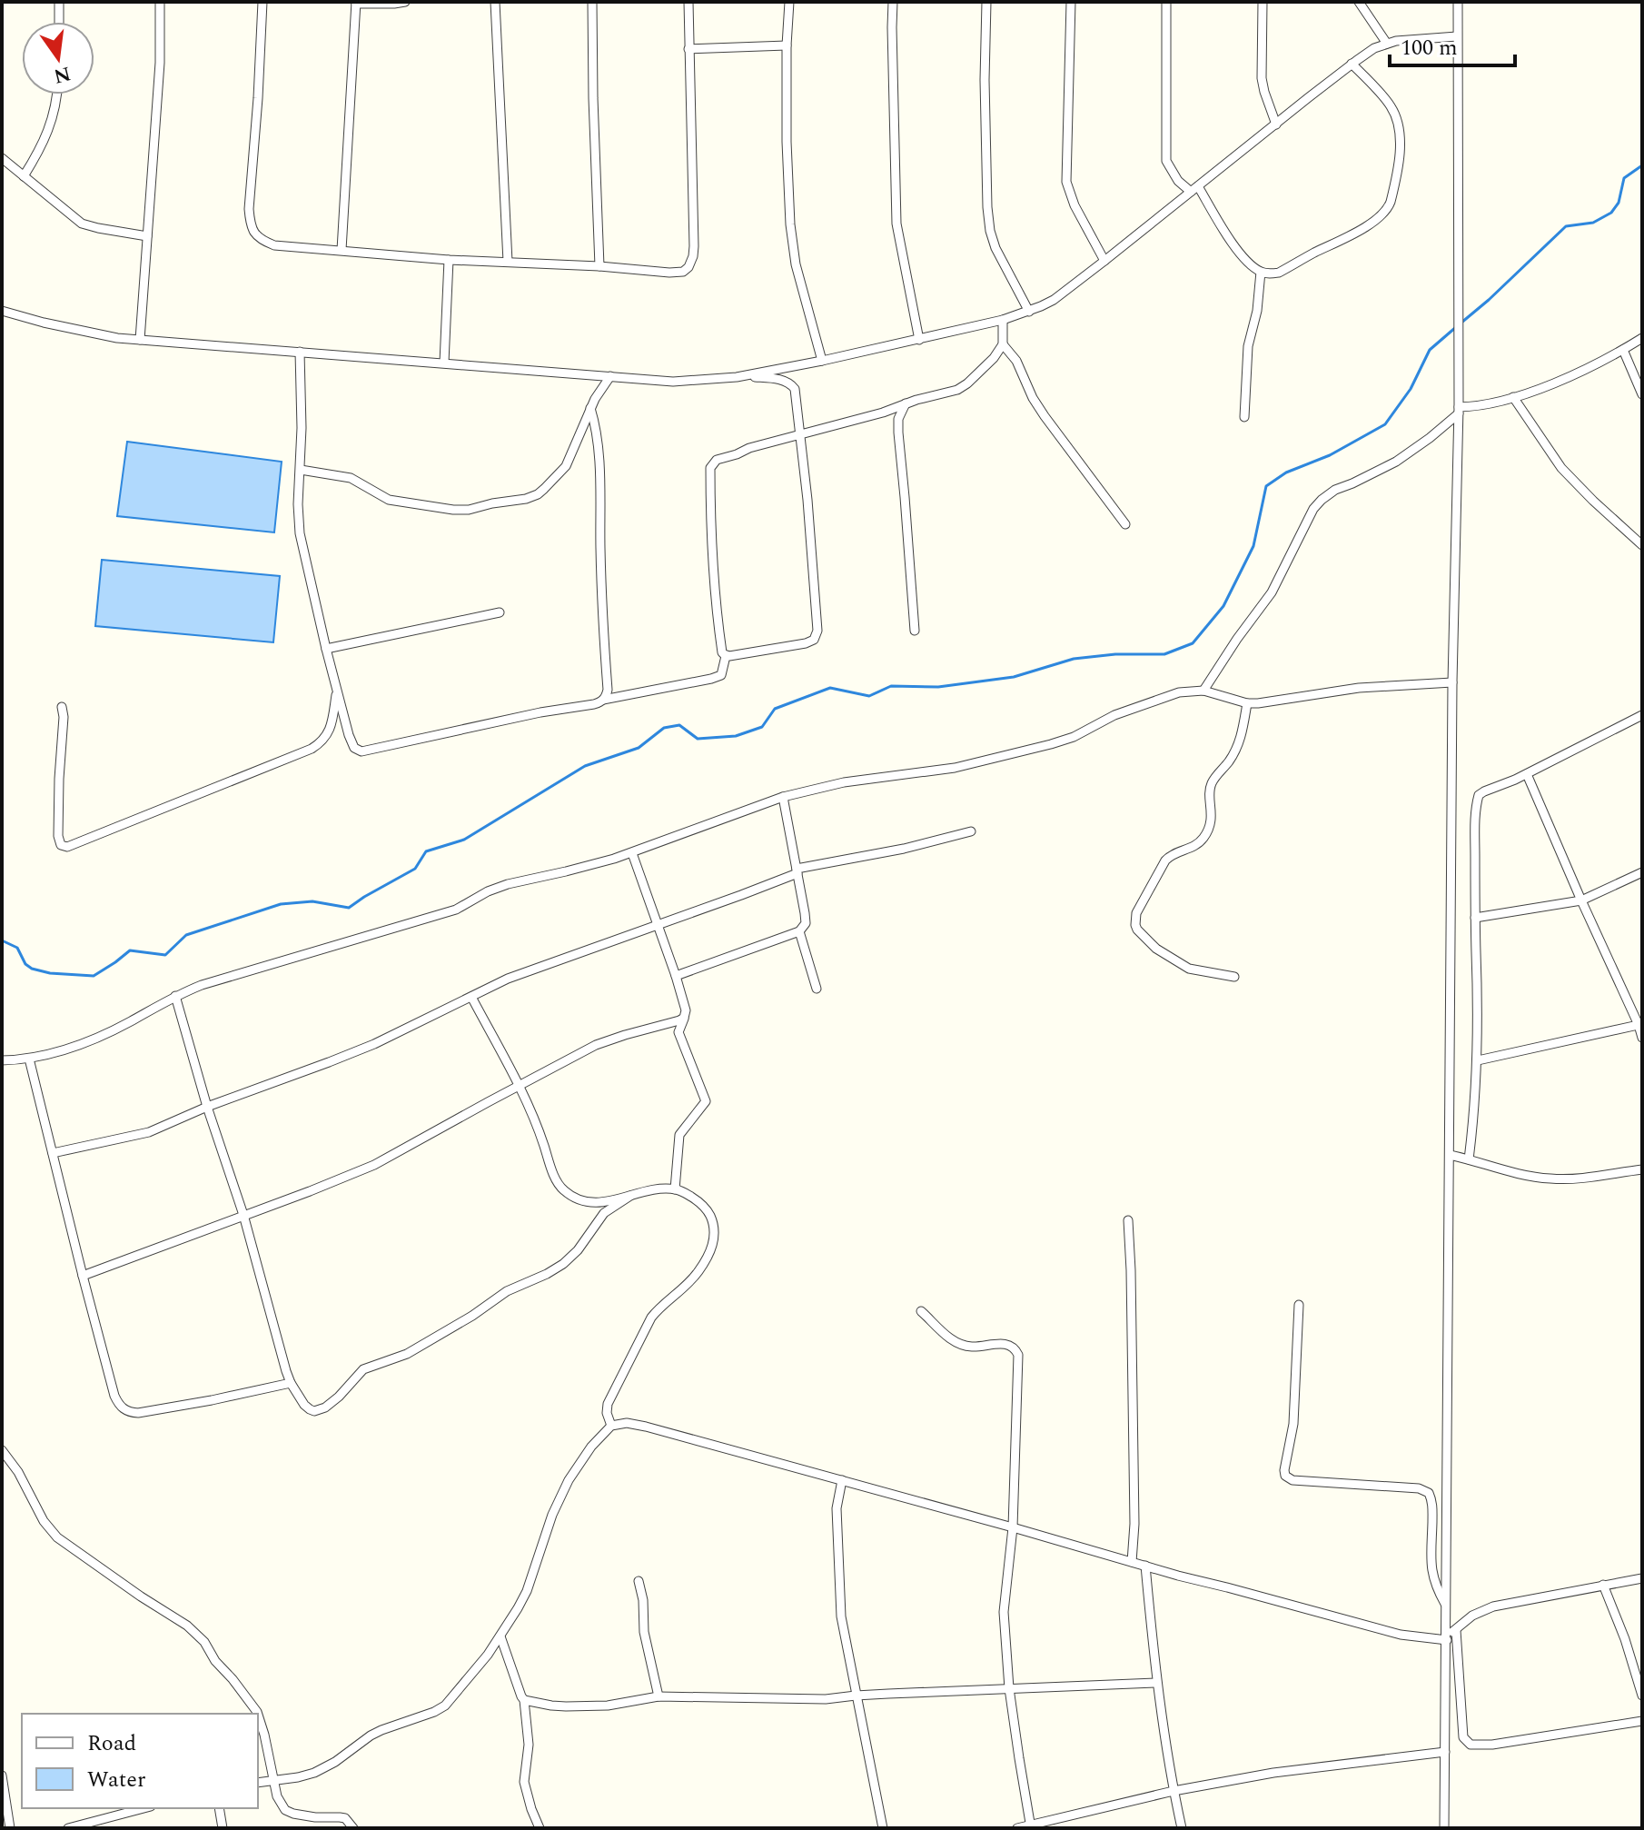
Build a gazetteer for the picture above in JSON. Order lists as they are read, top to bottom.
{
  "legend": ["Road", "Water"],
  "scale_bar": "100 m",
  "north": "bottom"
}
